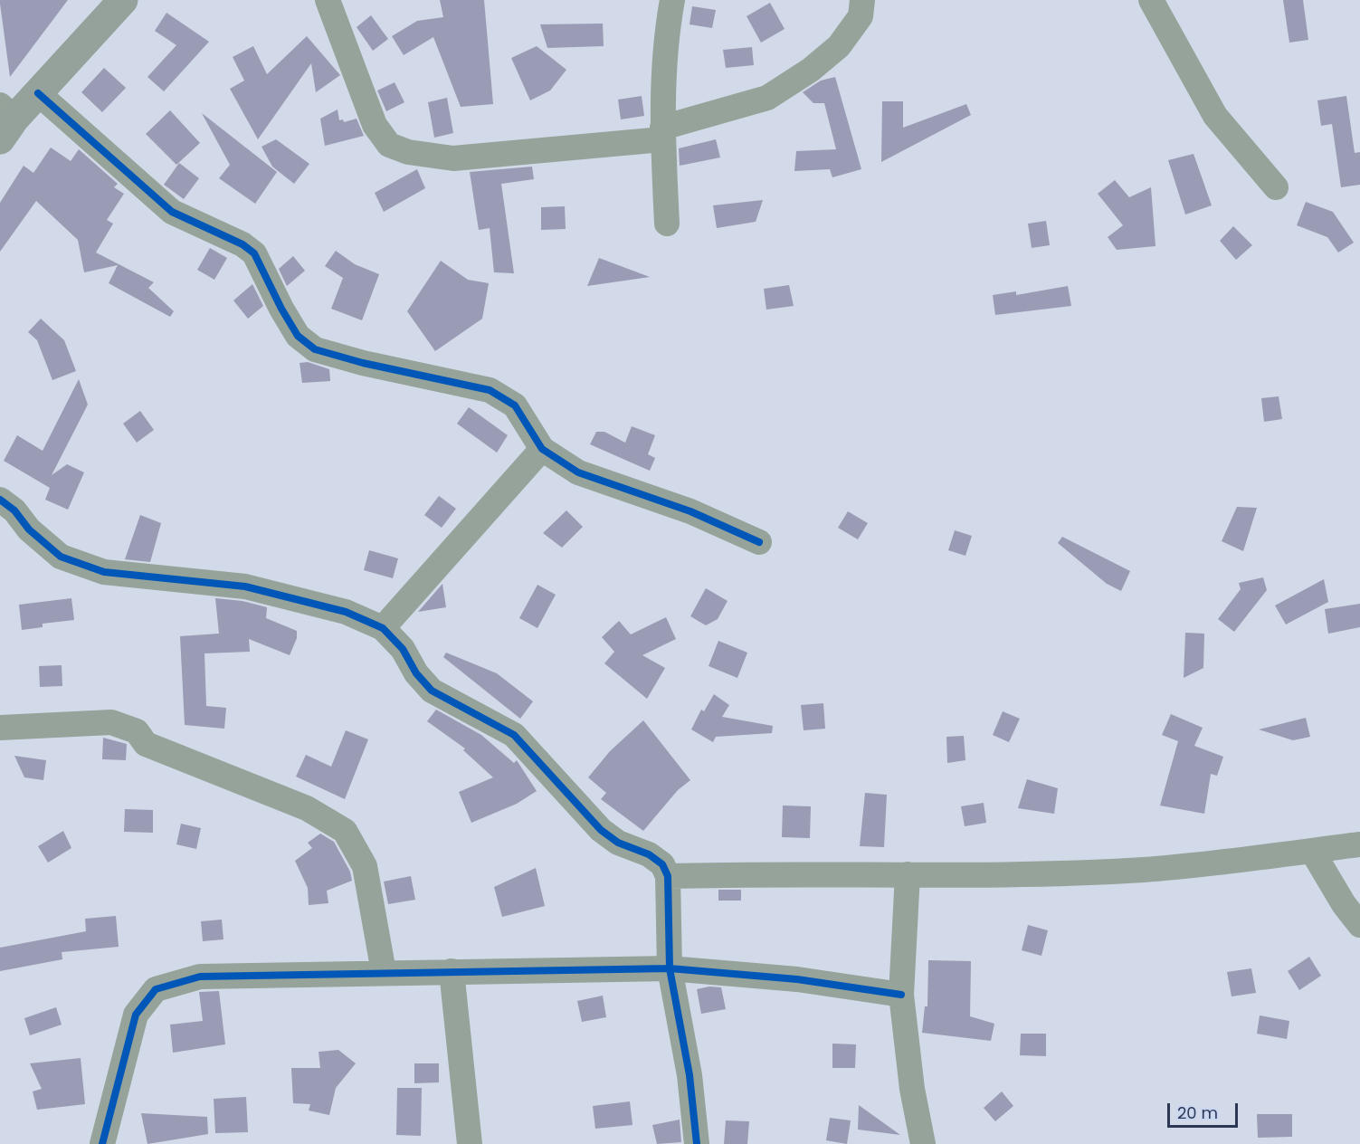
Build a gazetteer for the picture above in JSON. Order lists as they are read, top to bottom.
{
  "scale_bar": "20 m"
}
